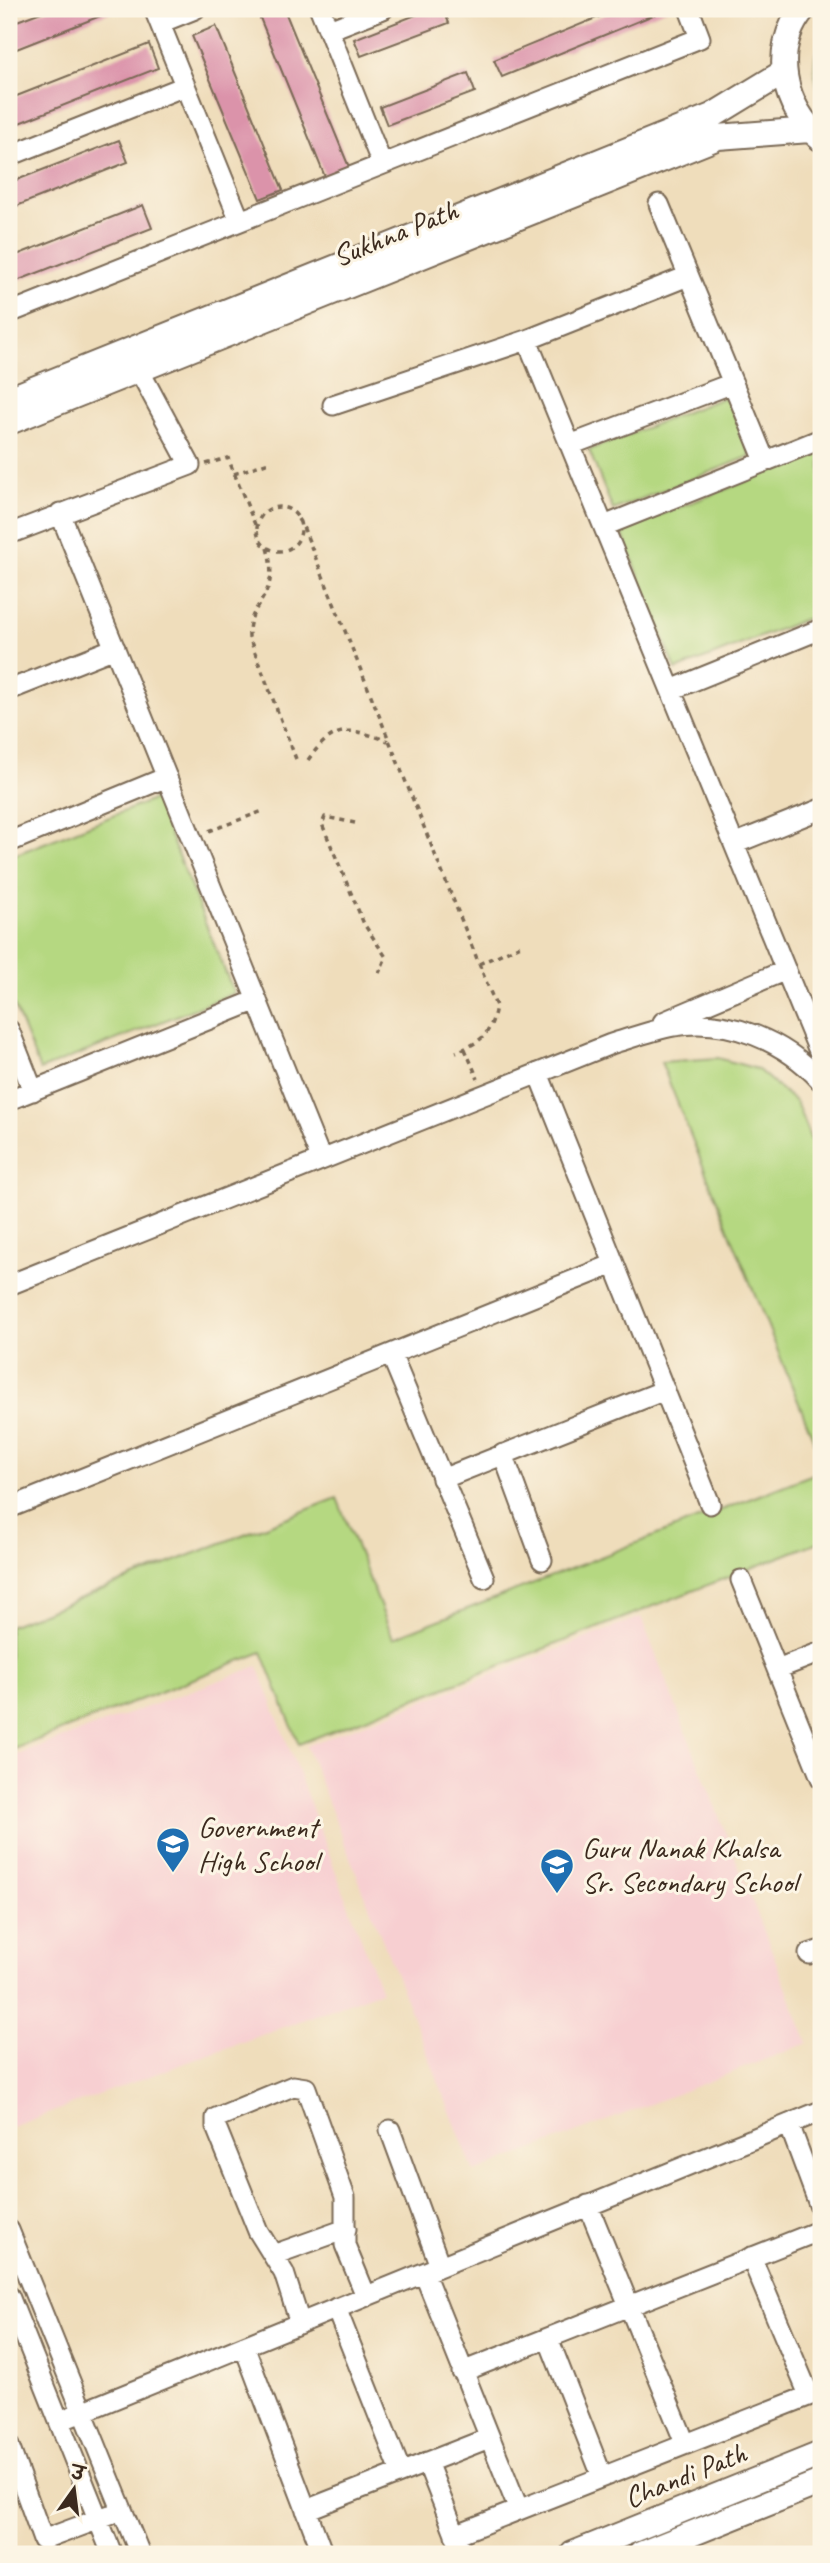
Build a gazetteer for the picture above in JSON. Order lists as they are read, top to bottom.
{
  "streets": {
    "main road": ["Sukhna Path", "Chandi Path"]
  },
  "places": {
    "school or university": ["Government High School", "Guru Nanak Khalsa Sr. Secondary School"]
  },
  "north": "top"
}
